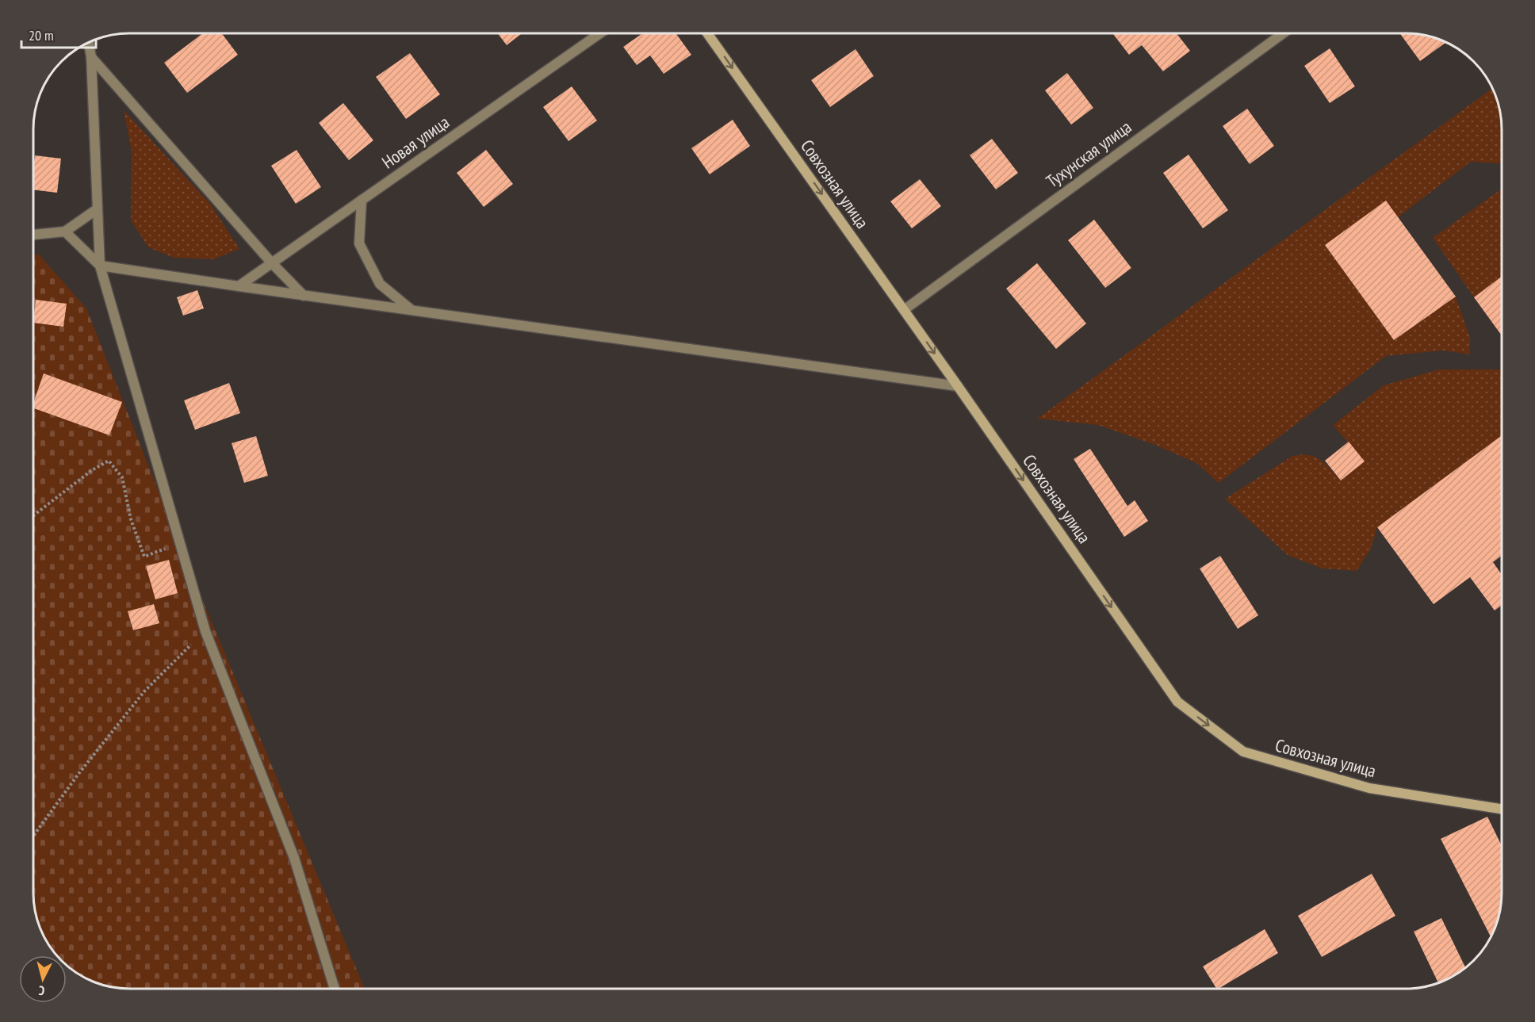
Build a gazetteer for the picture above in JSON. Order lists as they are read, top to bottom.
{
  "streets": {
    "main road": ["Совхозная улица"],
    "street": ["Новая улица", "Тухунская улица"]
  },
  "crossings": [
    ["Тухунская улица", "Совхозная улица"]
  ],
  "one_way": ["Совхозная улица"],
  "scale_bar": "20 m",
  "north": "bottom"
}
